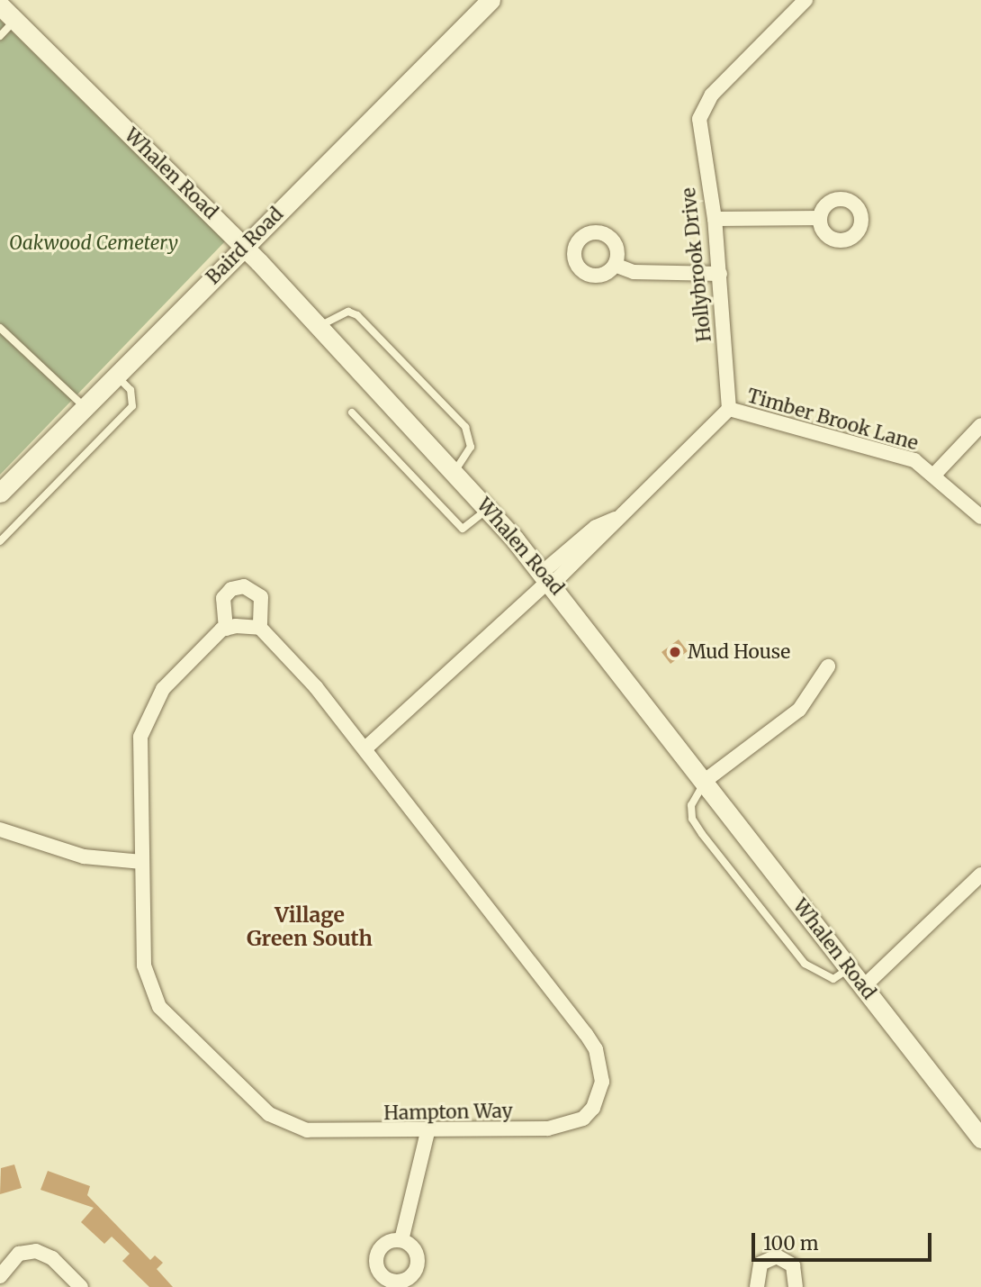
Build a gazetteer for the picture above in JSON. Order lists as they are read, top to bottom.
{
  "streets": {
    "street": [
      "Whalen Road",
      "Baird Road",
      "Hollybrook Drive",
      "Timber Brook Lane",
      "Hampton Way"
    ]
  },
  "crossings": [
    ["Whalen Road", "Baird Road"],
    ["Hollybrook Drive", "Timber Brook Lane"]
  ],
  "districts": ["Village Green South"],
  "parks": ["Oakwood Cemetery"],
  "places": ["Mud House"],
  "scale_bar": "100 m"
}
